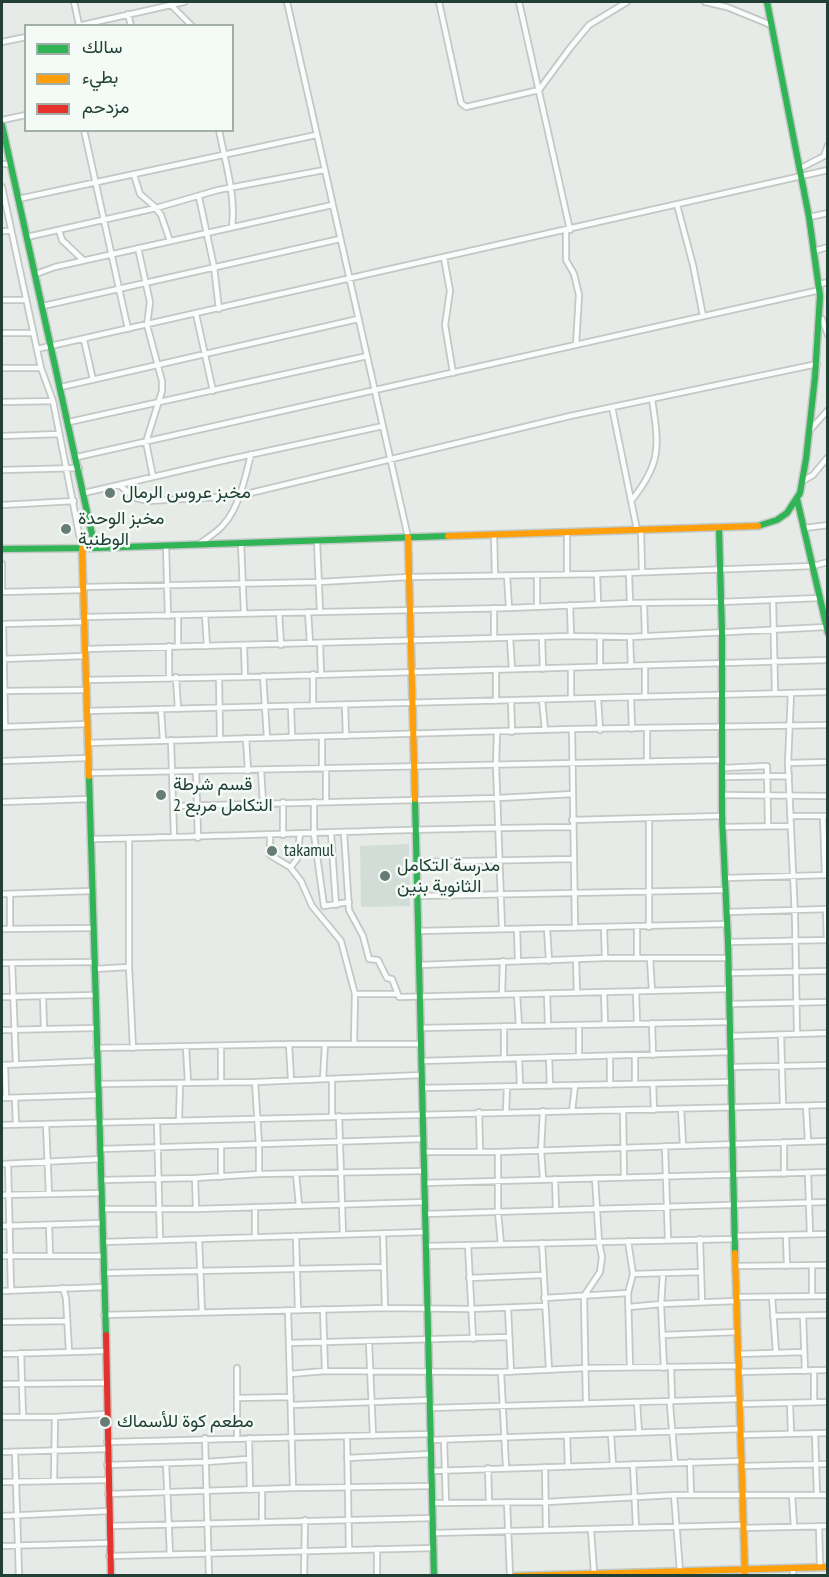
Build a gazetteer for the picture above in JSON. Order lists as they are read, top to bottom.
{
  "places": [
    "مخبز عروس الرمال",
    "مخبز الوحدة الوطنية",
    "قسم شرطة التكامل مربع 2",
    "takamul",
    "مدرسة التكامل الثانوية بنين",
    "مطعم كوة للأسماك"
  ],
  "legend": ["سالك", "بطيء", "مزدحم"]
}
